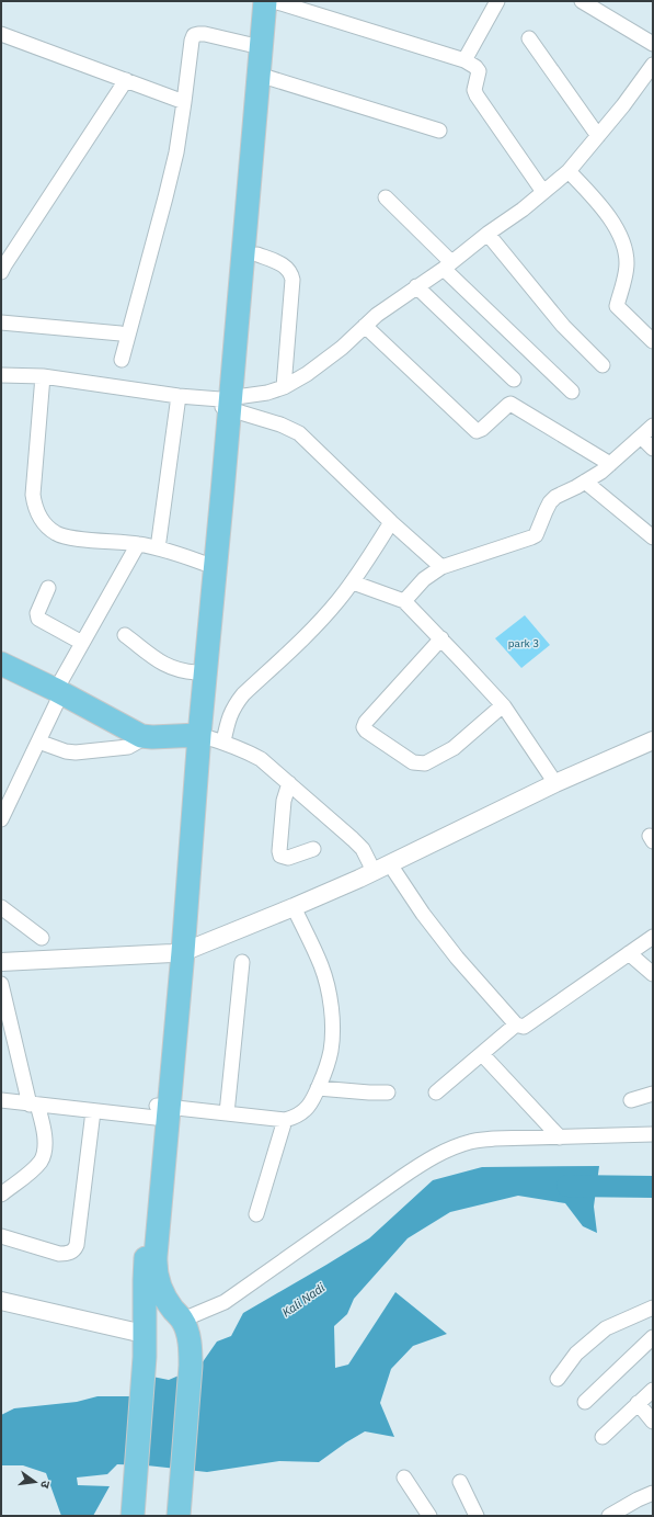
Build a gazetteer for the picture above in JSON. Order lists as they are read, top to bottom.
{
  "water": ["Kali Nadi"],
  "parks": ["park 3"],
  "north": "right"
}
